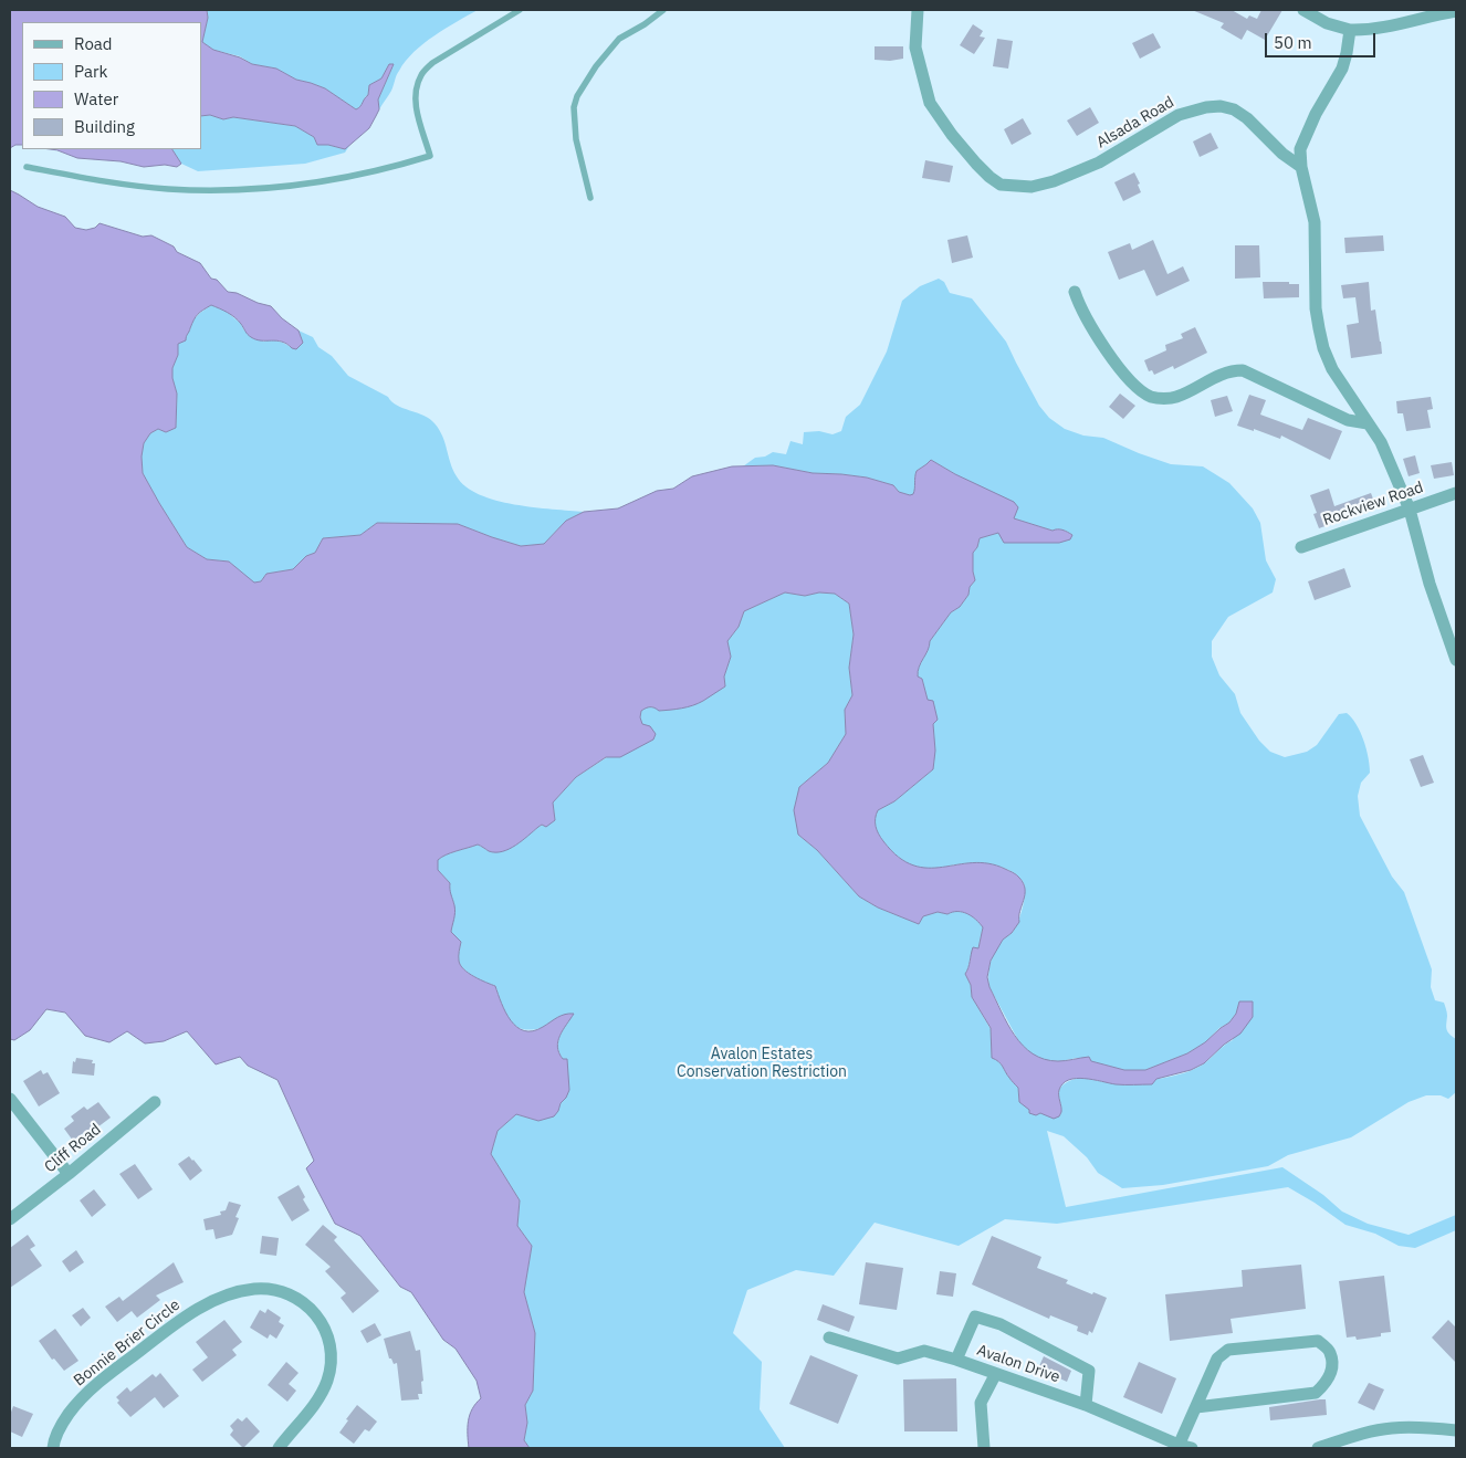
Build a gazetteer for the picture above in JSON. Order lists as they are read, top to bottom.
{
  "streets": {
    "street": [
      "Alsada Road",
      "Rockview Road",
      "Cliff Road",
      "Bonnie Brier Circle",
      "Avalon Drive"
    ]
  },
  "parks": ["Avalon Estates Conservation Restriction"],
  "legend": [
    "Road",
    "Park",
    "Water",
    "Building"
  ],
  "scale_bar": "50 m"
}
